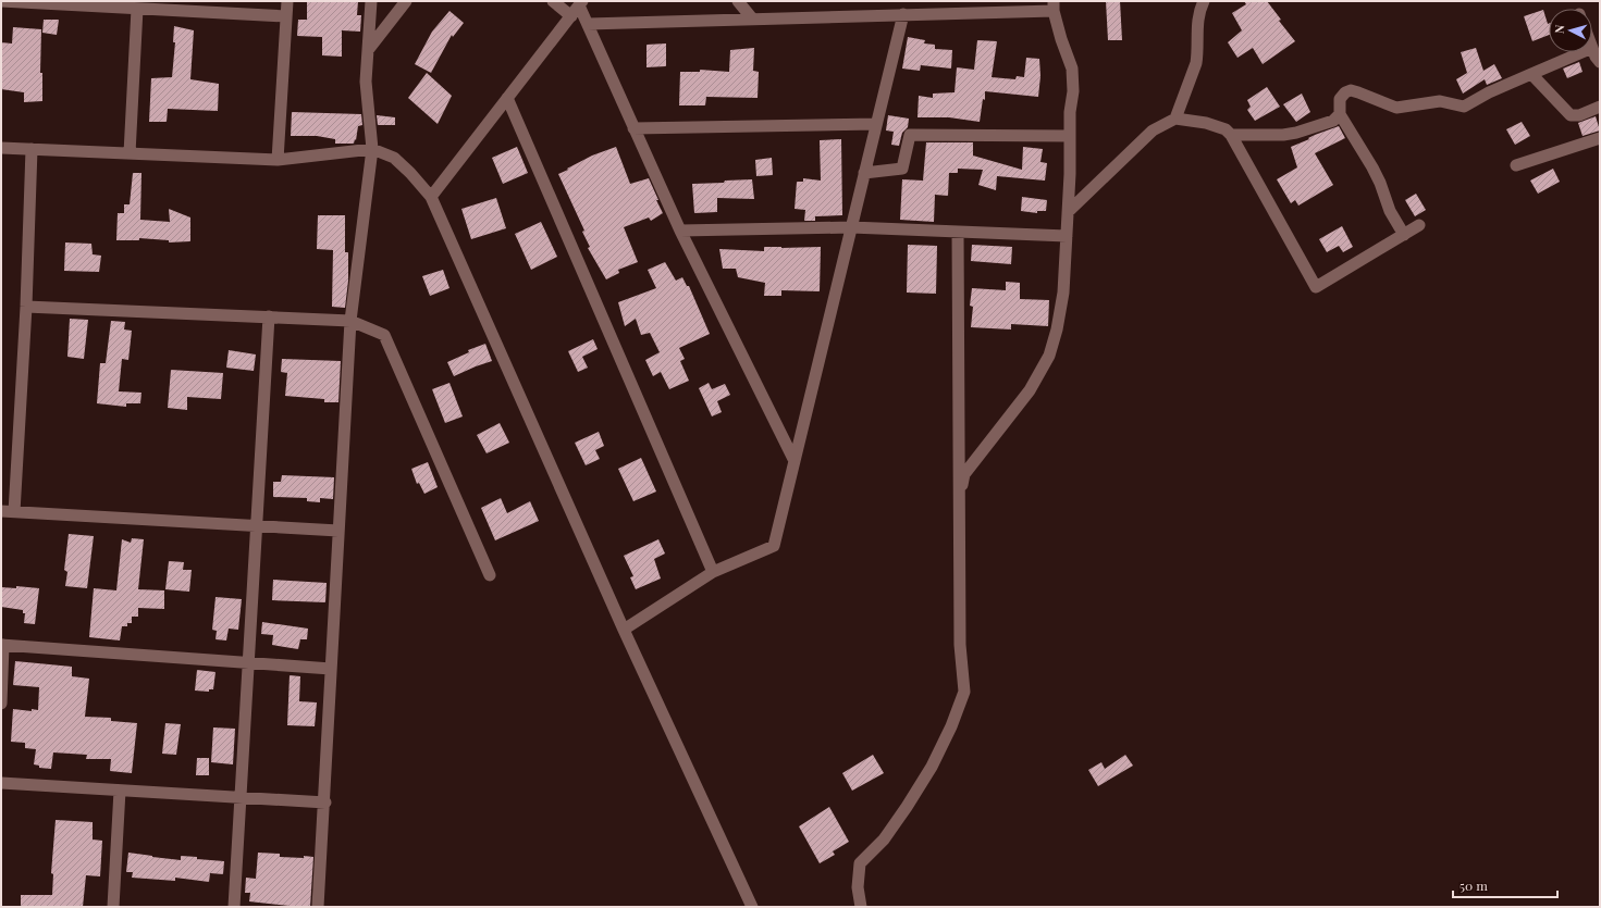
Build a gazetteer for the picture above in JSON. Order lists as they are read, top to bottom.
{
  "scale_bar": "50 m",
  "north": "left"
}
